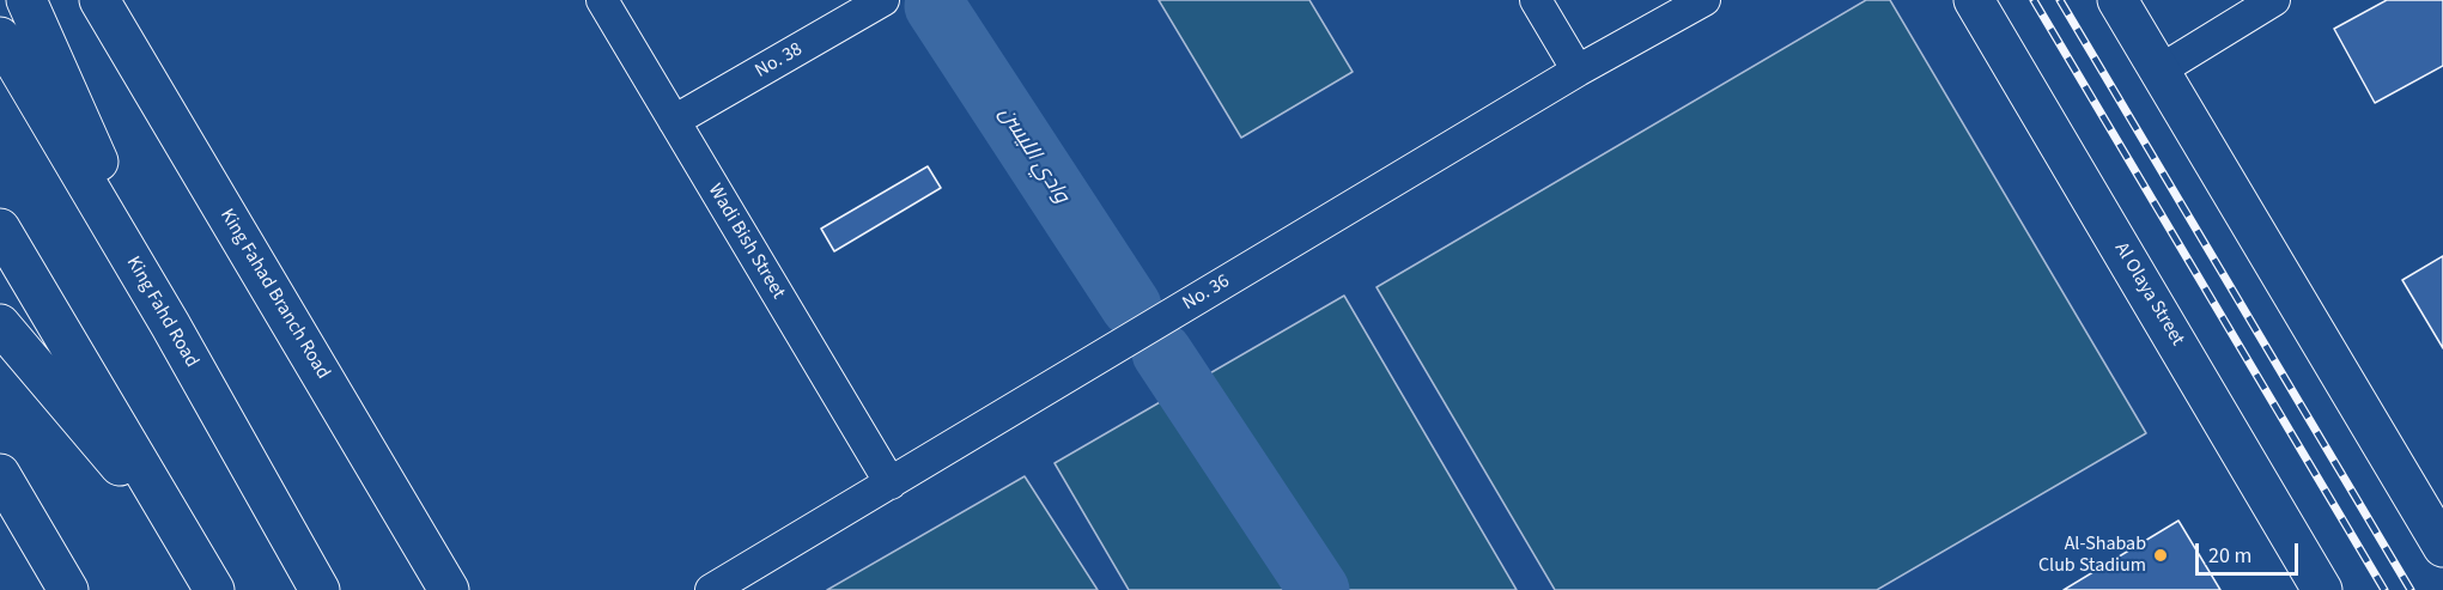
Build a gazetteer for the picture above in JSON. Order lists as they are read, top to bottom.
{
  "streets": {
    "main road": ["King Fahad Branch Road", "Al Olaya Street", "King Fahd Road"],
    "street": ["No. 38", "Wadi Bish Street", "No. 36"]
  },
  "crossings": [
    ["No. 38", "Wadi Bish Street"],
    ["Wadi Bish Street", "No. 36"]
  ],
  "water": ["وادي الليسن"],
  "places": ["Al-Shabab Club Stadium"],
  "scale_bar": "20 m"
}
